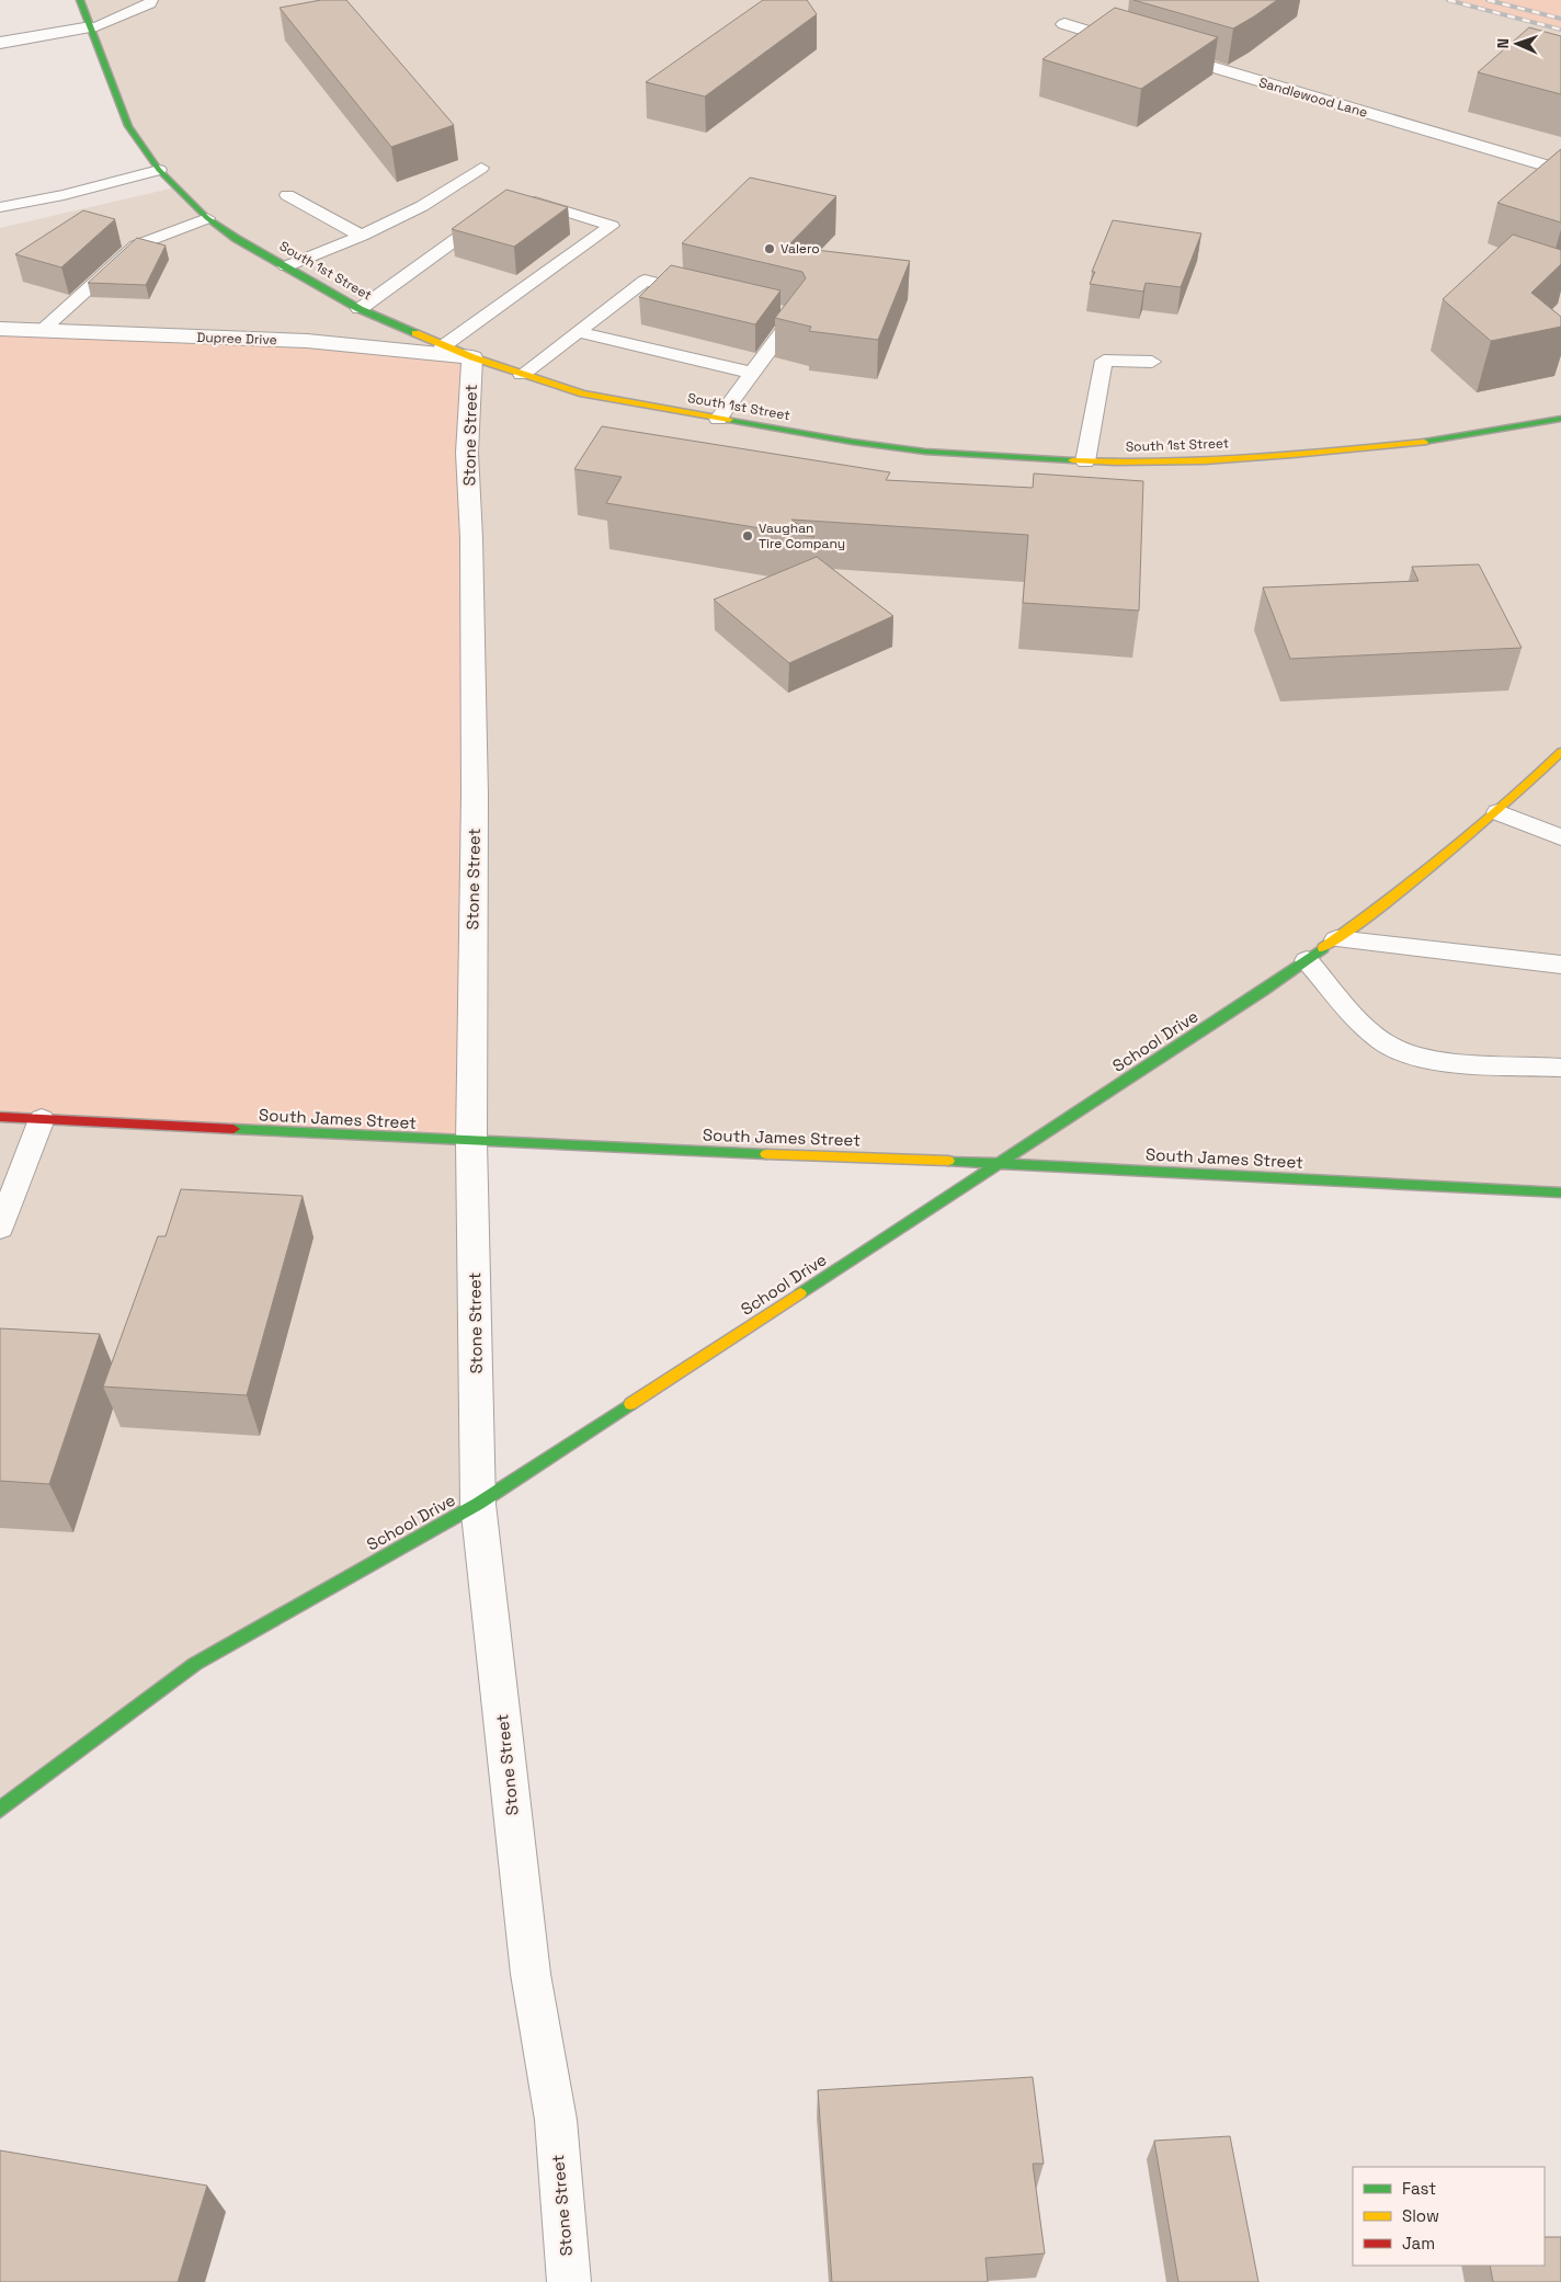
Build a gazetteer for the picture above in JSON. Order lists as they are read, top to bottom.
{
  "streets": {
    "street": [
      "Sandlewood Lane",
      "South 1st Street",
      "Dupree Drive",
      "Stone Street",
      "School Drive",
      "South James Street"
    ]
  },
  "crossings": [
    ["South 1st Street", "Dupree Drive"],
    ["South 1st Street", "Stone Street"],
    ["Dupree Drive", "Stone Street"],
    ["Stone Street", "School Drive"],
    ["Stone Street", "South James Street"],
    ["School Drive", "South James Street"]
  ],
  "places": ["Valero", "Vaughan Tire Company"],
  "legend": ["Fast", "Slow", "Jam"],
  "north": "left"
}
